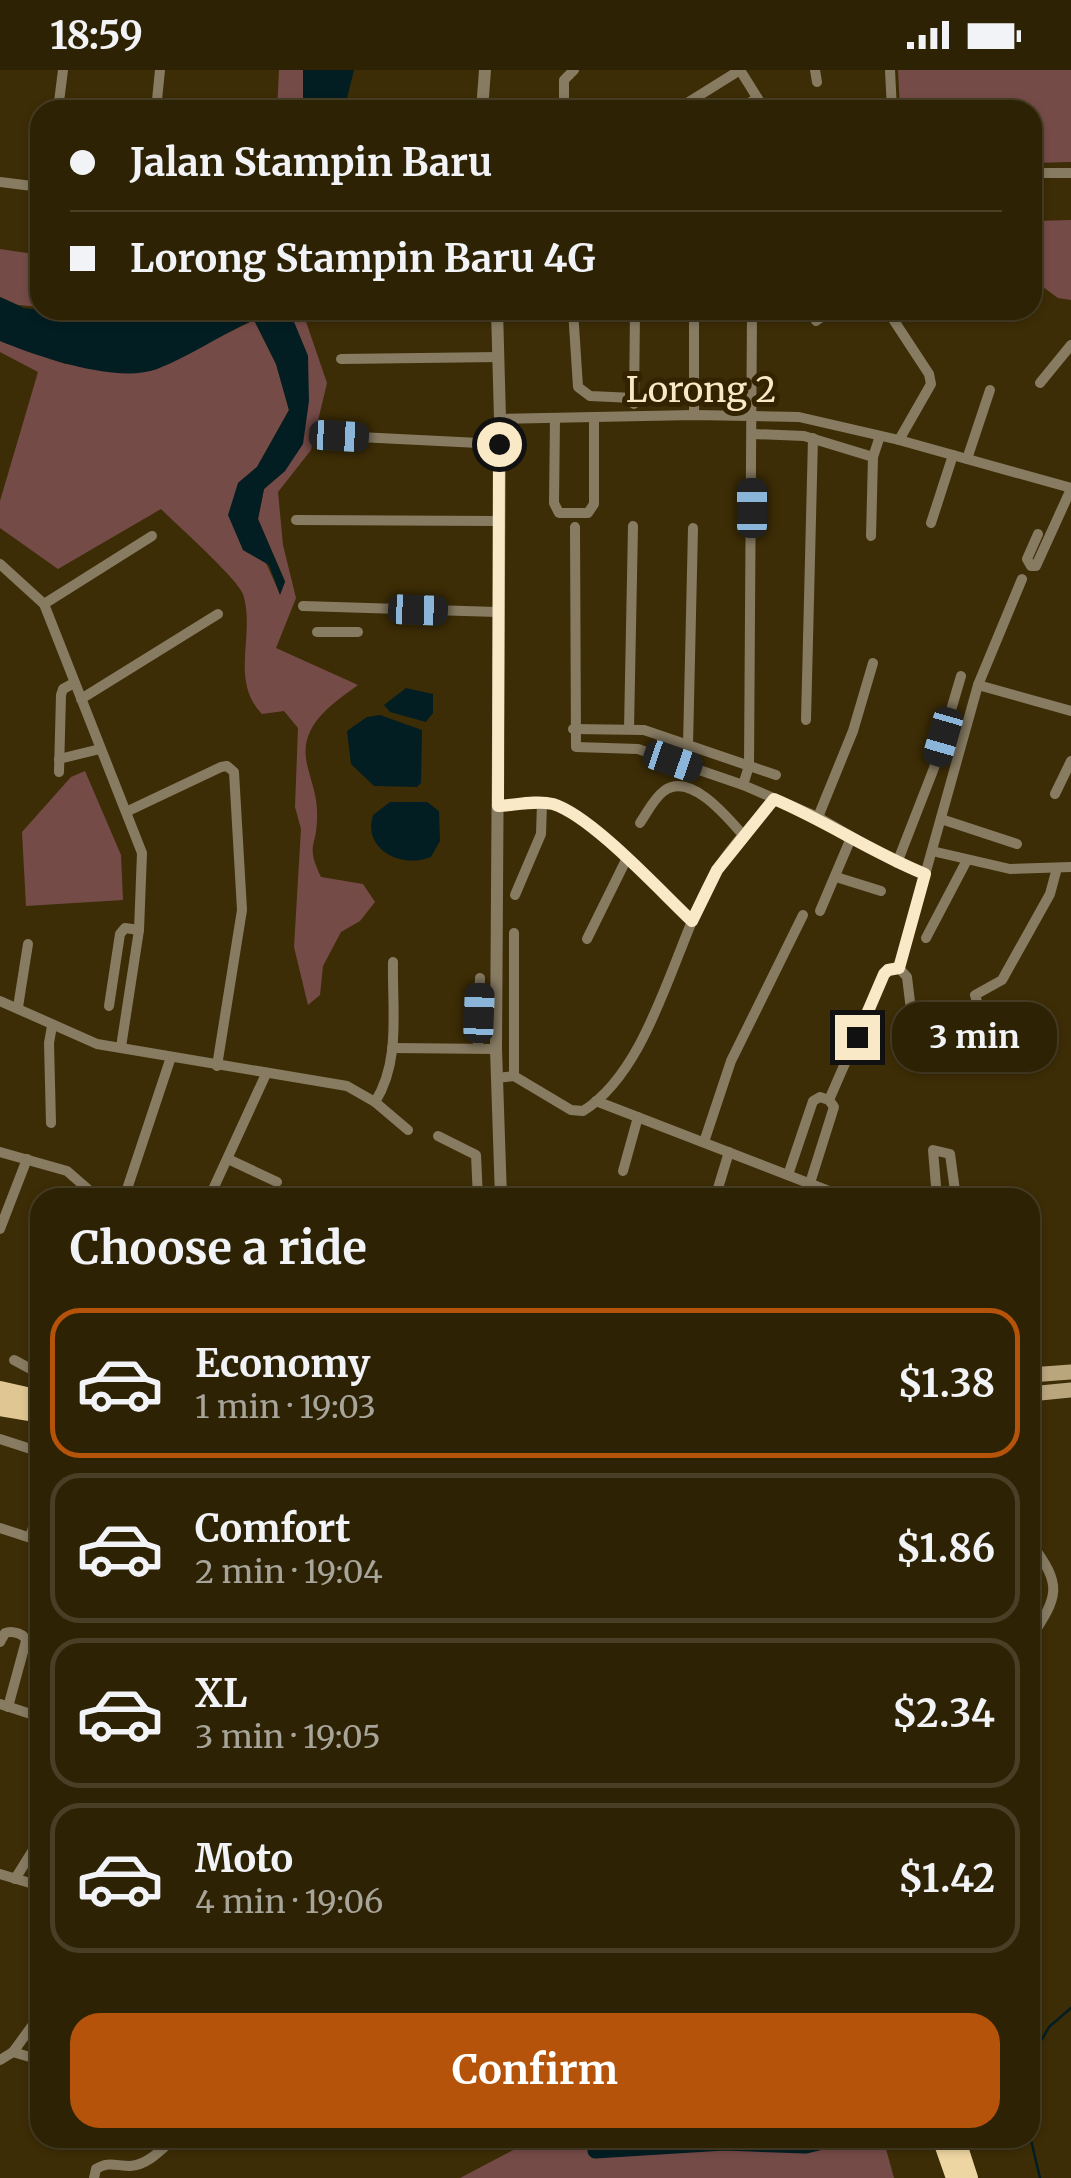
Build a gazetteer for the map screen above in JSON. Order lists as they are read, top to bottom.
{
  "streets": {
    "street": ["Lorong 2"]
  },
  "page": {
    "status": "18:59",
    "banner": ["Jalan Stampin Baru", "Lorong Stampin Baru 4G"],
    "bubble": "3 min",
    "heading": "Choose a ride",
    "list": [
      {
        "name": "Economy",
        "note": "1 min · 19:03",
        "value": "$1.38"
      },
      {
        "name": "Comfort",
        "note": "2 min · 19:04",
        "value": "$1.86"
      },
      {
        "name": "XL",
        "note": "3 min · 19:05",
        "value": "$2.34"
      },
      {
        "name": "Moto",
        "note": "4 min · 19:06",
        "value": "$1.42"
      }
    ],
    "buttons": "Confirm"
  }
}
